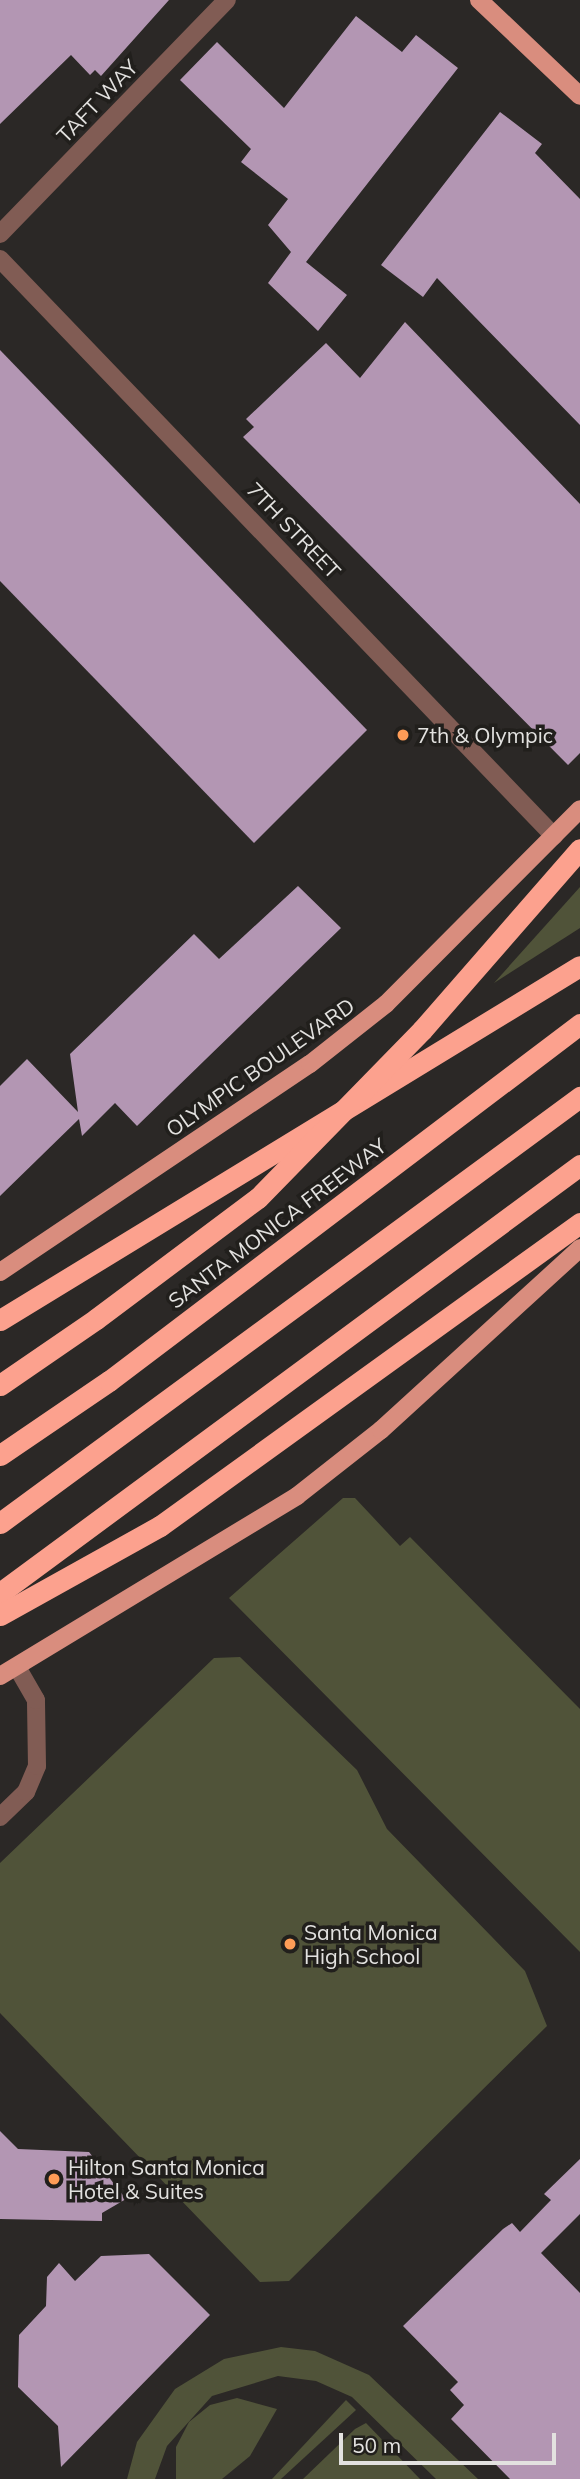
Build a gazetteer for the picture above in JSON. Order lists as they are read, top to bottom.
{
  "streets": {
    "highway": ["SANTA MONICA FREEWAY"],
    "main road": ["OLYMPIC BOULEVARD"],
    "street": ["TAFT WAY", "7TH STREET"]
  },
  "crossings": [
    ["7TH STREET", "OLYMPIC BOULEVARD"]
  ],
  "places": ["7th & Olympic", "Santa Monica High School", "Hilton Santa Monica Hotel & Suites"],
  "scale_bar": "50 m"
}
